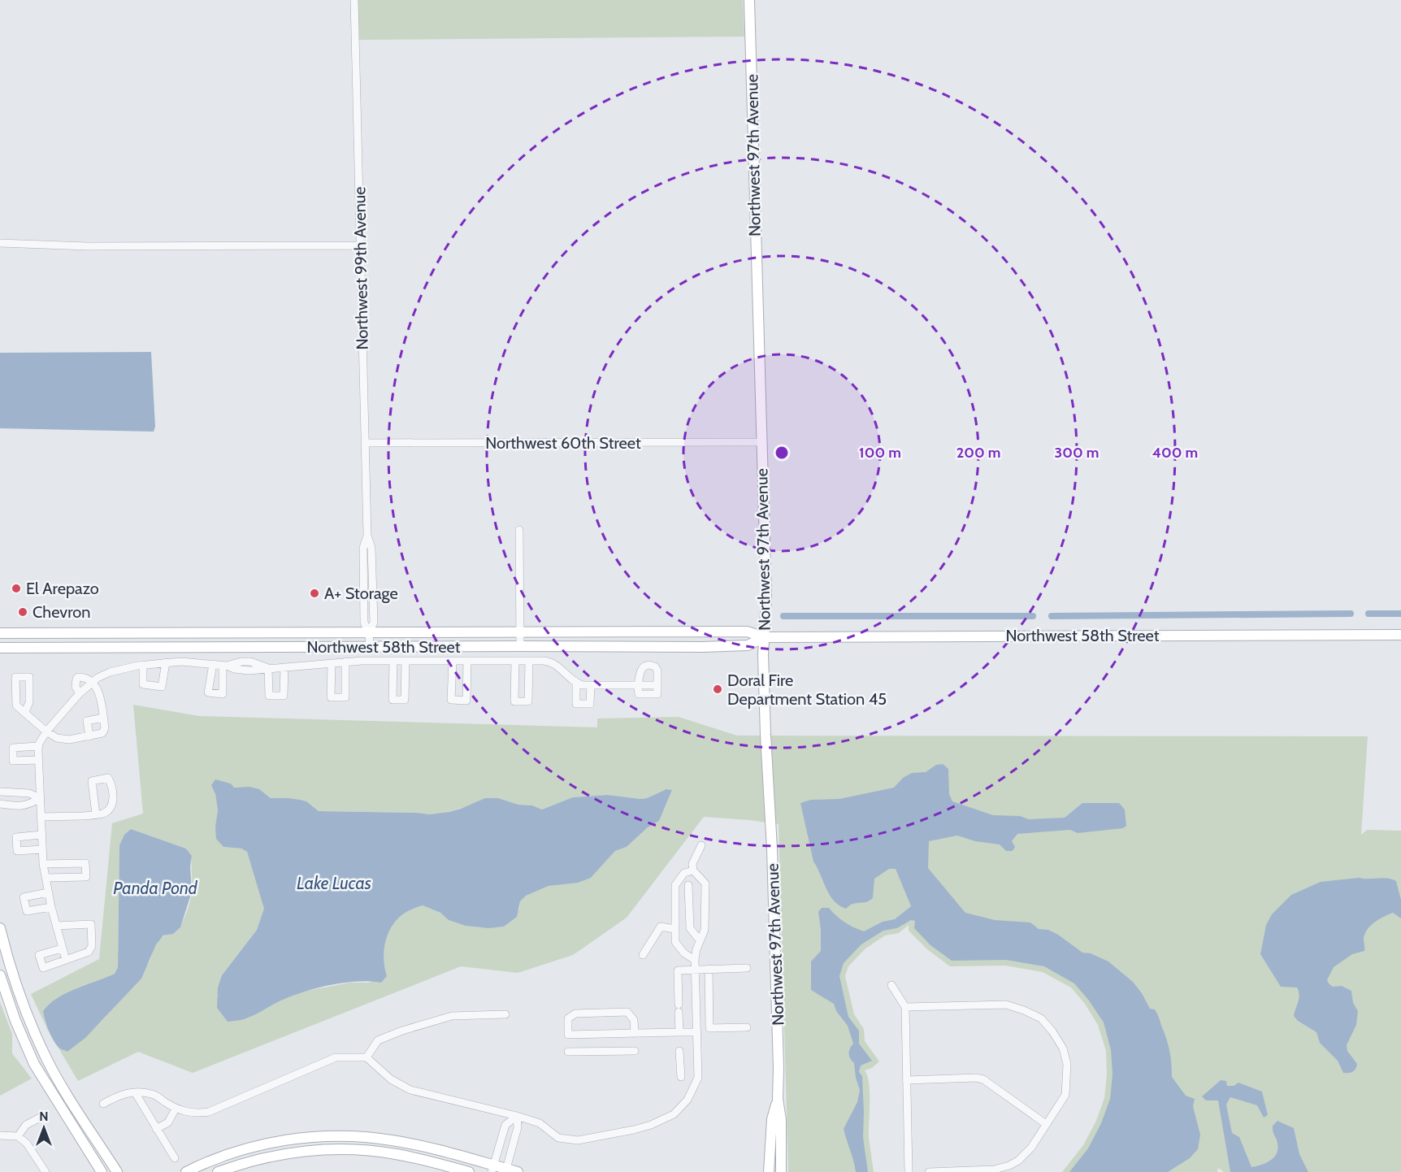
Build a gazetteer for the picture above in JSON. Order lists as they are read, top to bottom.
{
  "streets": {
    "street": [
      "Northwest 97th Avenue",
      "Northwest 99th Avenue",
      "Northwest 60th Street",
      "Northwest 58th Street"
    ]
  },
  "crossings": [
    ["Northwest 97th Avenue", "Northwest 60th Street"],
    ["Northwest 97th Avenue", "Northwest 58th Street"],
    ["Northwest 99th Avenue", "Northwest 60th Street"],
    ["Northwest 99th Avenue", "Northwest 58th Street"]
  ],
  "water": ["Lake Lucas", "Panda Pond"],
  "places": [
    "El Arepazo",
    "A+ Storage",
    "Chevron",
    "Doral Fire Department Station 45"
  ],
  "north": "top",
  "rings": [
    "100 m",
    "200 m",
    "300 m",
    "400 m"
  ]
}
